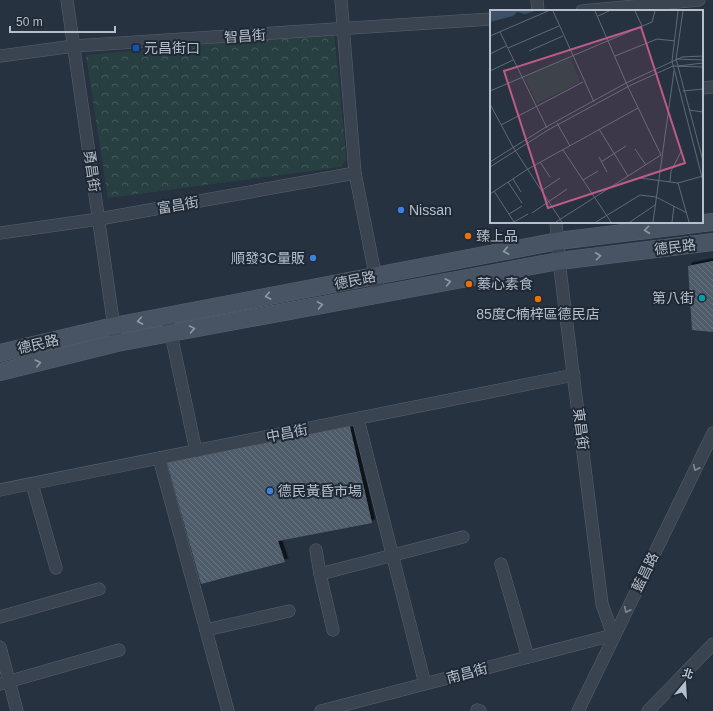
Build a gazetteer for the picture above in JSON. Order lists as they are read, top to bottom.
{
  "streets": {
    "street": [
      "智昌街",
      "勇昌街",
      "富昌街",
      "德民路",
      "東昌街",
      "中昌街",
      "藍昌路",
      "南昌街"
    ]
  },
  "crossings": [
    ["智昌街", "勇昌街"],
    ["勇昌街", "富昌街"],
    ["勇昌街", "德民路"],
    ["德民路", "東昌街"],
    ["東昌街", "中昌街"],
    ["東昌街", "藍昌路"],
    ["東昌街", "南昌街"],
    ["藍昌路", "南昌街"]
  ],
  "one_way": ["藍昌路"],
  "places": {
    "transit": ["元昌街口"],
    "other": [
      "Nissan",
      "臻上品",
      "順發3C量販",
      "蓁心素食",
      "第八街",
      "85度C楠梓區德民店",
      "德民黃昏市場"
    ]
  },
  "scale_bar": "50 m",
  "north": "top"
}
